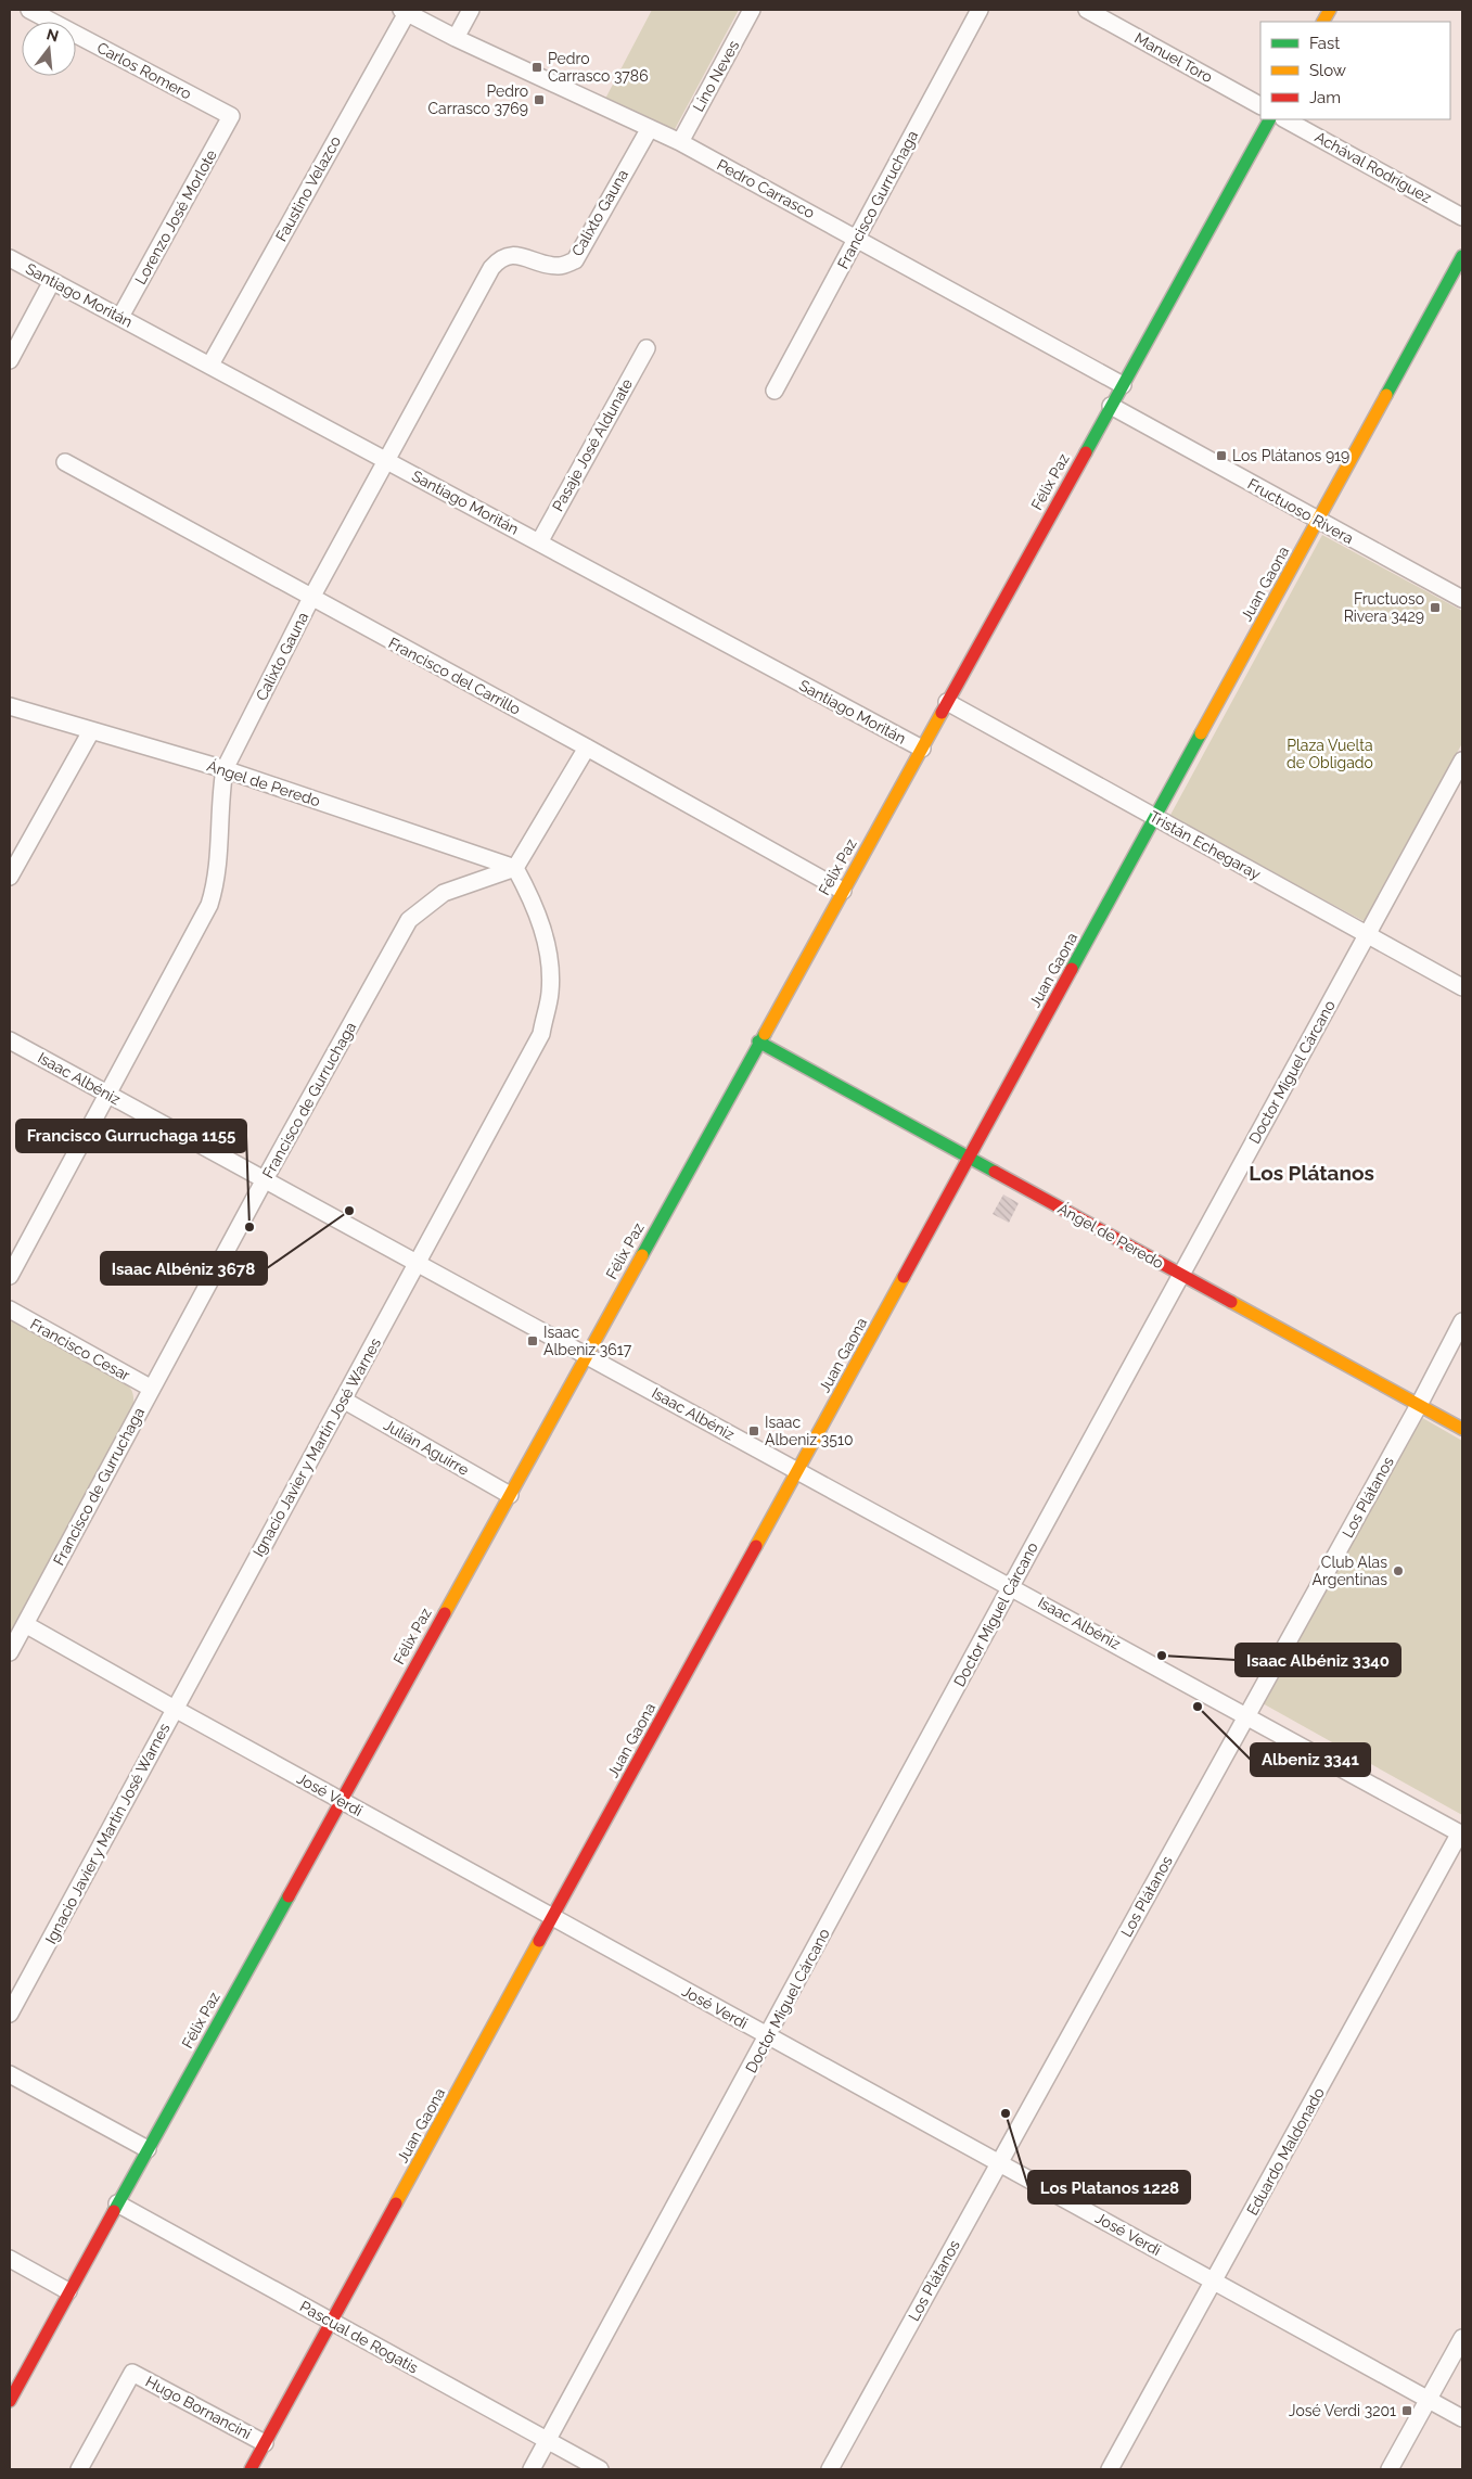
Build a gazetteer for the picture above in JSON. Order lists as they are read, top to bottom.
{
  "streets": {
    "main road": ["Félix Paz", "Juan Gaona", "Ángel de Peredo"],
    "street": [
      "Manuel Toro",
      "Carlos Romero",
      "Lino Neves",
      "Achával Rodríguez",
      "Faustino Velazco",
      "Pedro Carrasco",
      "Francisco Gurruchaga",
      "Calixto Gauna",
      "Lorenzo José Morlote",
      "Santiago Moritán",
      "Pasaje José Aldunate",
      "Fructuoso Rivera",
      "Francisco del Carrillo",
      "Tristán Echegaray",
      "Doctor Miguel Cárcano",
      "Isaac Albéniz",
      "Francisco de Gurruchaga",
      "Francisco Cesar",
      "Ignacio Javier y Martín José Warnes",
      "Julián Aguirre",
      "Los Plátanos",
      "José Verdi",
      "Eduardo Maldonado",
      "Pascual de Rogatis",
      "Hugo Bornancini"
    ]
  },
  "crossings": [
    ["Carlos Romero", "Lorenzo José Morlote"],
    ["Lino Neves", "Pedro Carrasco"],
    ["Faustino Velazco", "Pedro Carrasco"],
    ["Faustino Velazco", "Santiago Moritán"],
    ["Pedro Carrasco", "Francisco Gurruchaga"],
    ["Pedro Carrasco", "Calixto Gauna"],
    ["Pedro Carrasco", "Félix Paz"],
    ["Calixto Gauna", "Santiago Moritán"],
    ["Calixto Gauna", "Francisco del Carrillo"],
    ["Calixto Gauna", "Ángel de Peredo"],
    ["Calixto Gauna", "Isaac Albéniz"],
    ["Lorenzo José Morlote", "Santiago Moritán"],
    ["Santiago Moritán", "Pasaje José Aldunate"],
    ["Santiago Moritán", "Félix Paz"],
    ["Félix Paz", "Fructuoso Rivera"],
    ["Félix Paz", "Francisco del Carrillo"],
    ["Félix Paz", "Ángel de Peredo"],
    ["Félix Paz", "Tristán Echegaray"],
    ["Félix Paz", "Isaac Albéniz"],
    ["Félix Paz", "Julián Aguirre"],
    ["Félix Paz", "José Verdi"],
    ["Félix Paz", "Pascual de Rogatis"],
    ["Fructuoso Rivera", "Juan Gaona"],
    ["Juan Gaona", "Ángel de Peredo"],
    ["Juan Gaona", "Tristán Echegaray"],
    ["Juan Gaona", "Isaac Albéniz"],
    ["Juan Gaona", "José Verdi"],
    ["Juan Gaona", "Pascual de Rogatis"],
    ["Juan Gaona", "Hugo Bornancini"],
    ["Ángel de Peredo", "Doctor Miguel Cárcano"],
    ["Ángel de Peredo", "Francisco de Gurruchaga"],
    ["Ángel de Peredo", "Ignacio Javier y Martín José Warnes"],
    ["Ángel de Peredo", "Los Plátanos"],
    ["Tristán Echegaray", "Doctor Miguel Cárcano"],
    ["Doctor Miguel Cárcano", "Isaac Albéniz"],
    ["Doctor Miguel Cárcano", "José Verdi"],
    ["Doctor Miguel Cárcano", "Pascual de Rogatis"],
    ["Isaac Albéniz", "Francisco de Gurruchaga"],
    ["Isaac Albéniz", "Ignacio Javier y Martín José Warnes"],
    ["Isaac Albéniz", "Los Plátanos"],
    ["Isaac Albéniz", "Eduardo Maldonado"],
    ["Francisco de Gurruchaga", "Francisco Cesar"],
    ["Francisco de Gurruchaga", "Ignacio Javier y Martín José Warnes"],
    ["Francisco de Gurruchaga", "José Verdi"],
    ["Ignacio Javier y Martín José Warnes", "Julián Aguirre"],
    ["Ignacio Javier y Martín José Warnes", "José Verdi"],
    ["Los Plátanos", "José Verdi"],
    ["José Verdi", "Eduardo Maldonado"]
  ],
  "districts": ["Los Plátanos"],
  "parks": ["Plaza Vuelta de Obligado"],
  "places": {
    "transit": [
      "Pedro Carrasco 3786",
      "Pedro Carrasco 3769",
      "Los Plátanos 919",
      "Fructuoso Rivera 3429",
      "Isaac Albeniz 3617",
      "Isaac Albeniz 3510",
      "José Verdi 3201"
    ],
    "other": [
      "Isaac Albéniz 3678",
      "Francisco Gurruchaga 1155",
      "Club Alas Argentinas",
      "Isaac Albéniz 3340",
      "Albeniz 3341",
      "Los Platanos 1228"
    ]
  },
  "legend": ["Fast", "Slow", "Jam"],
  "north": "top"
}
